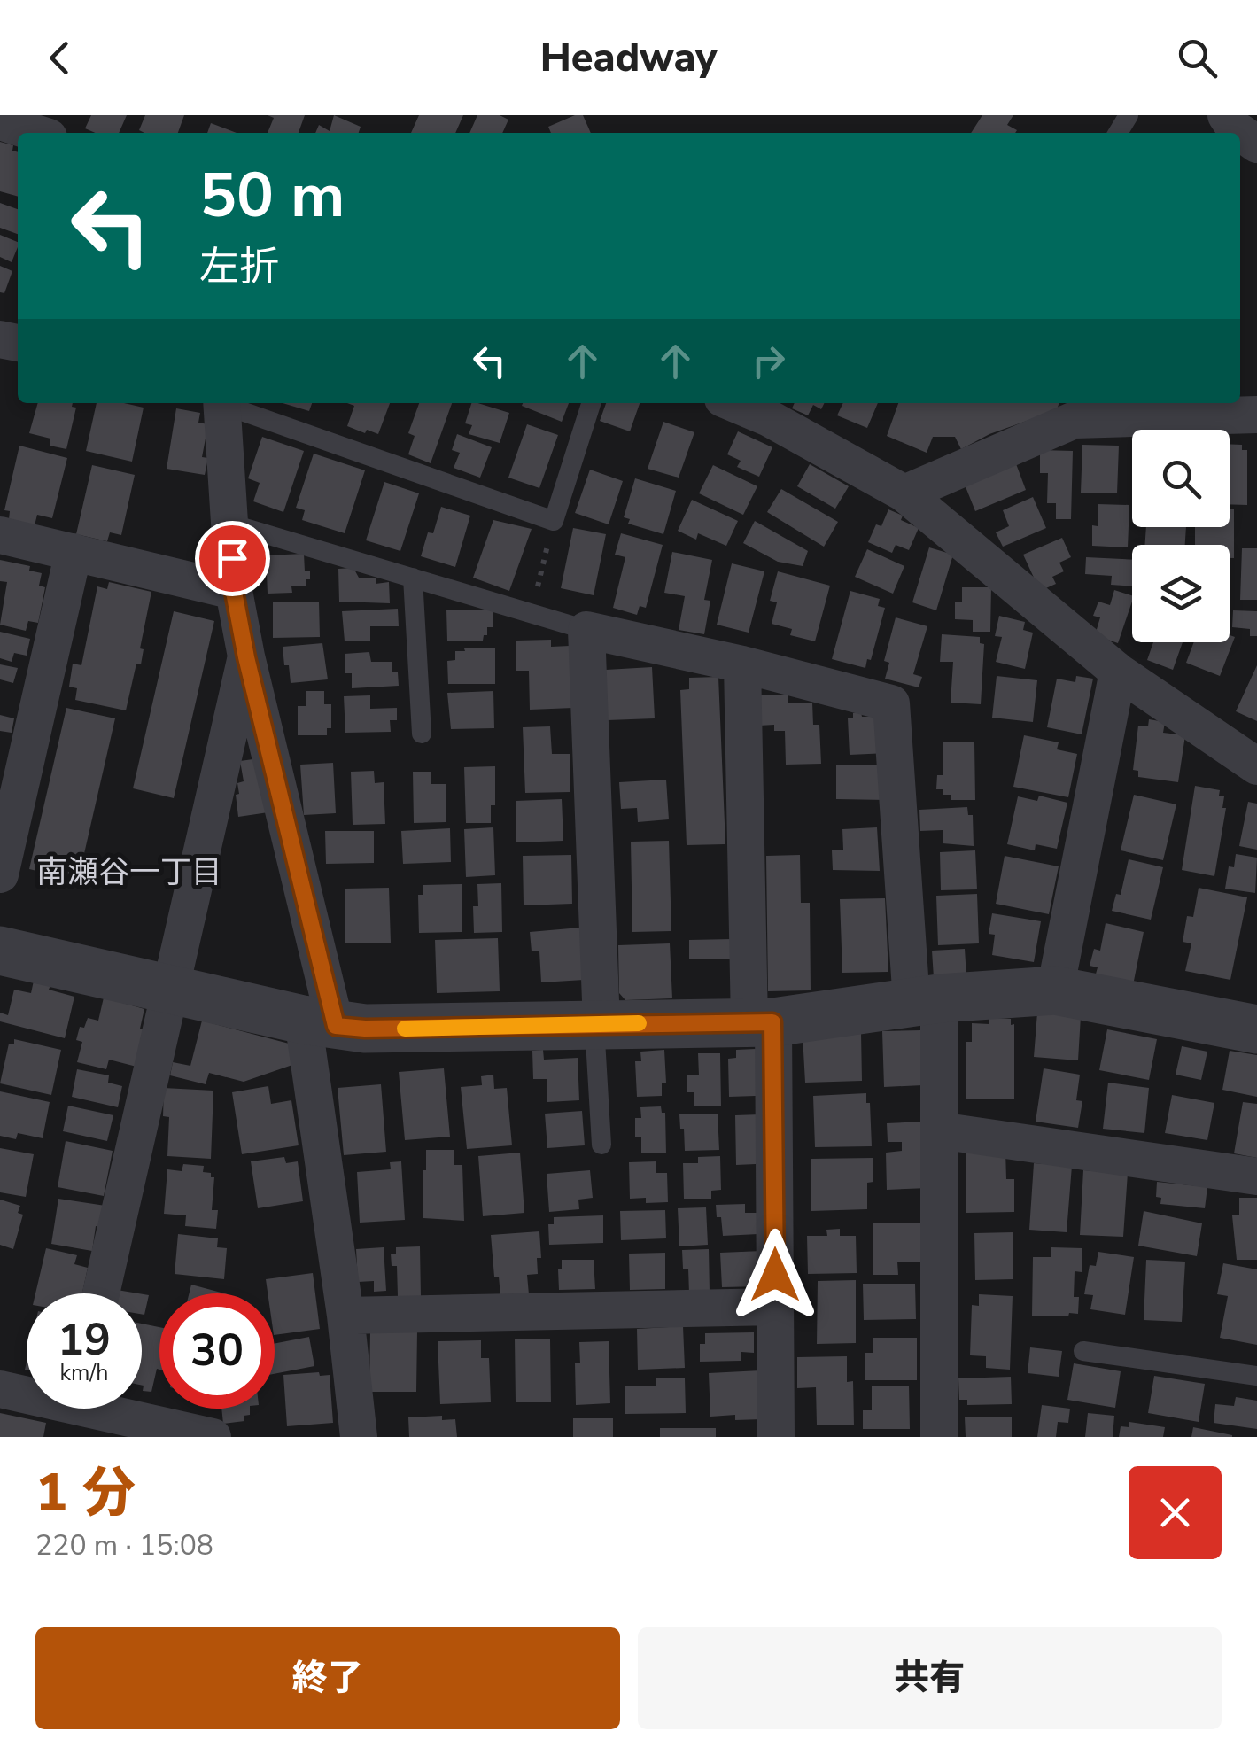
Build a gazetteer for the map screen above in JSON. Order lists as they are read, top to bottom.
{
  "districts": ["南瀬谷一丁目"],
  "page": {
    "header": "Headway",
    "turn": ["50 m", "左折"],
    "speed": "19 km/h",
    "limit": "30",
    "heading": ["1 分", "220 m · 15:08"],
    "buttons": ["終了", "共有"]
  }
}
